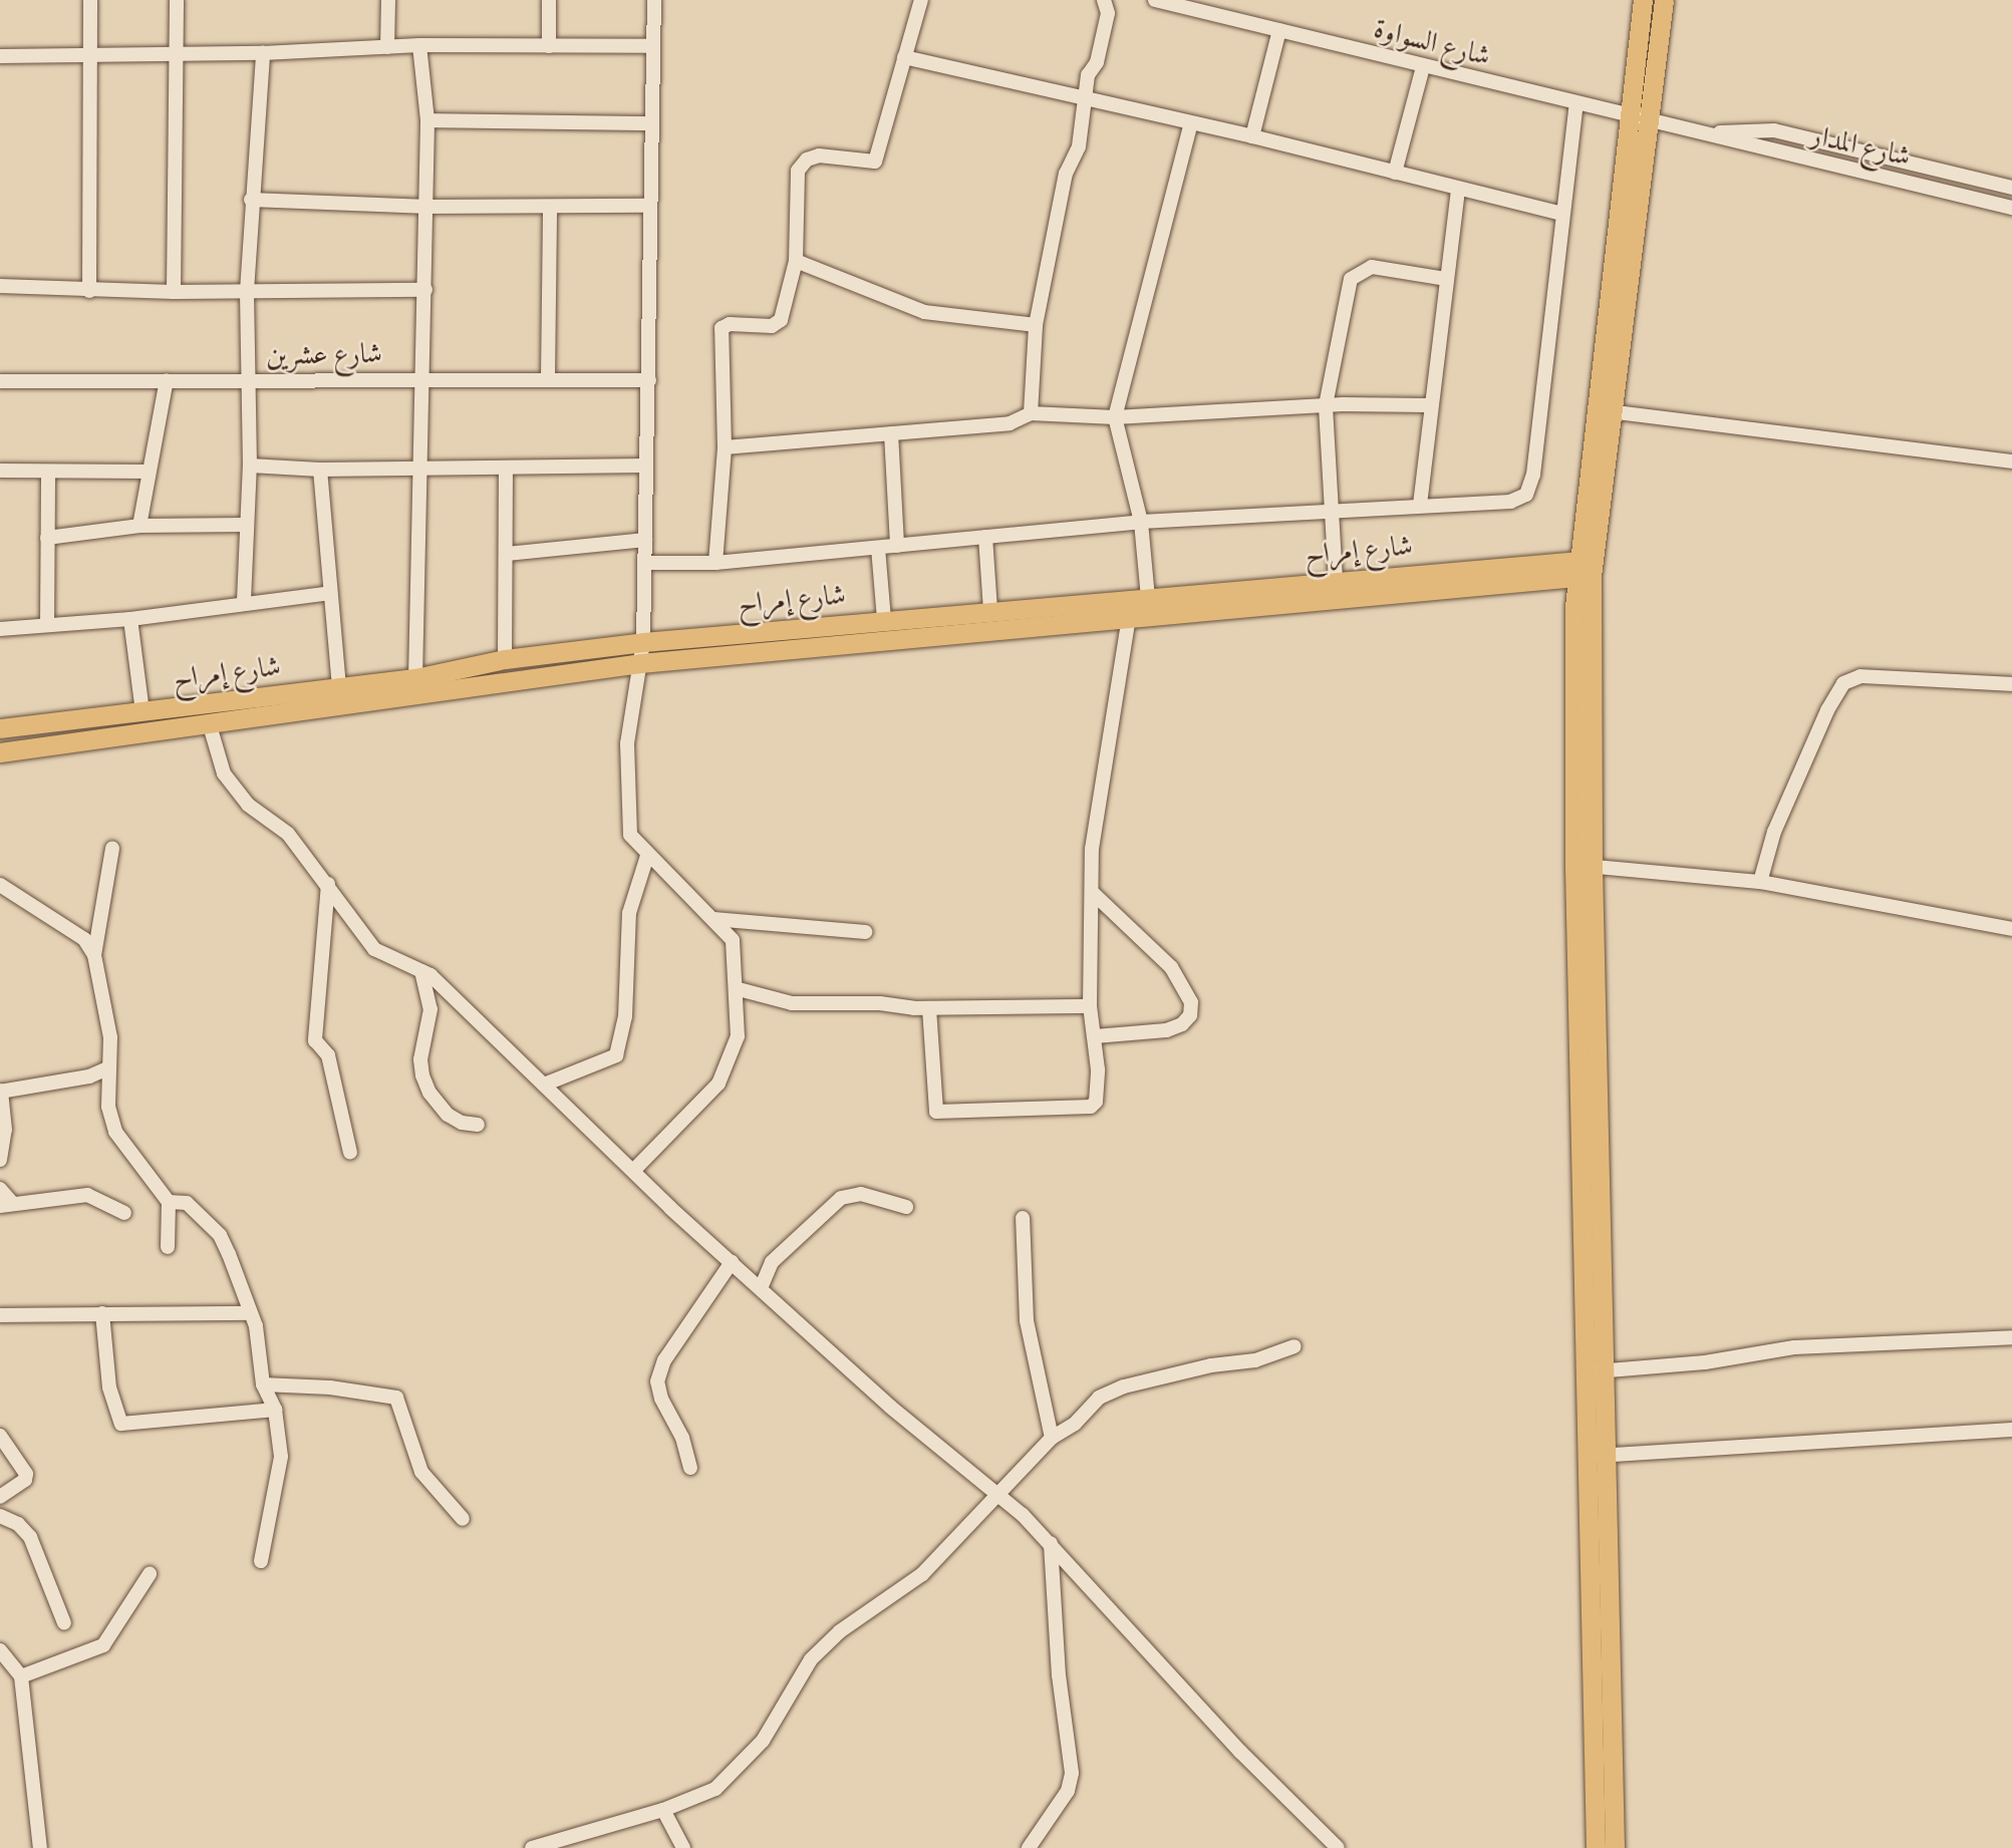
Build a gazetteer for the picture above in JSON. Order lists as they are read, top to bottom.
{
  "streets": {
    "main road": ["شارع إمراح"],
    "street": ["شارع السواوة", "شارع المدار", "شارع عشرين"]
  },
  "crossings": [
    ["شارع السواوة", "شارع المدار"]
  ]
}
